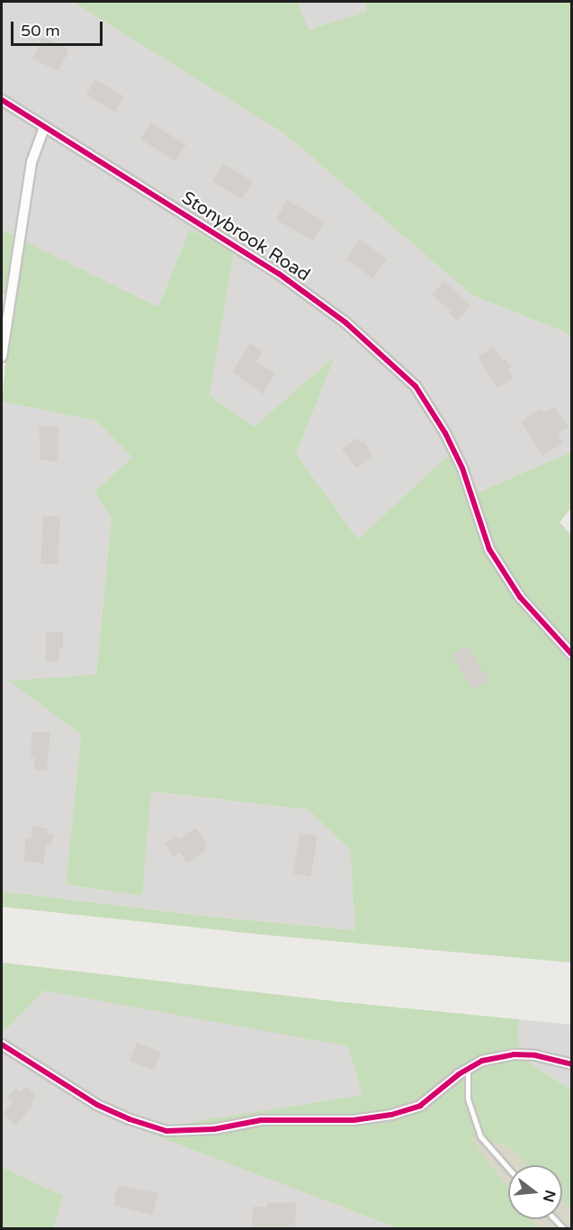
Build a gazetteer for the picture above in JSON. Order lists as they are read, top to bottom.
{
  "streets": {
    "street": ["Stonybrook Road"]
  },
  "scale_bar": "50 m",
  "north": "right"
}
